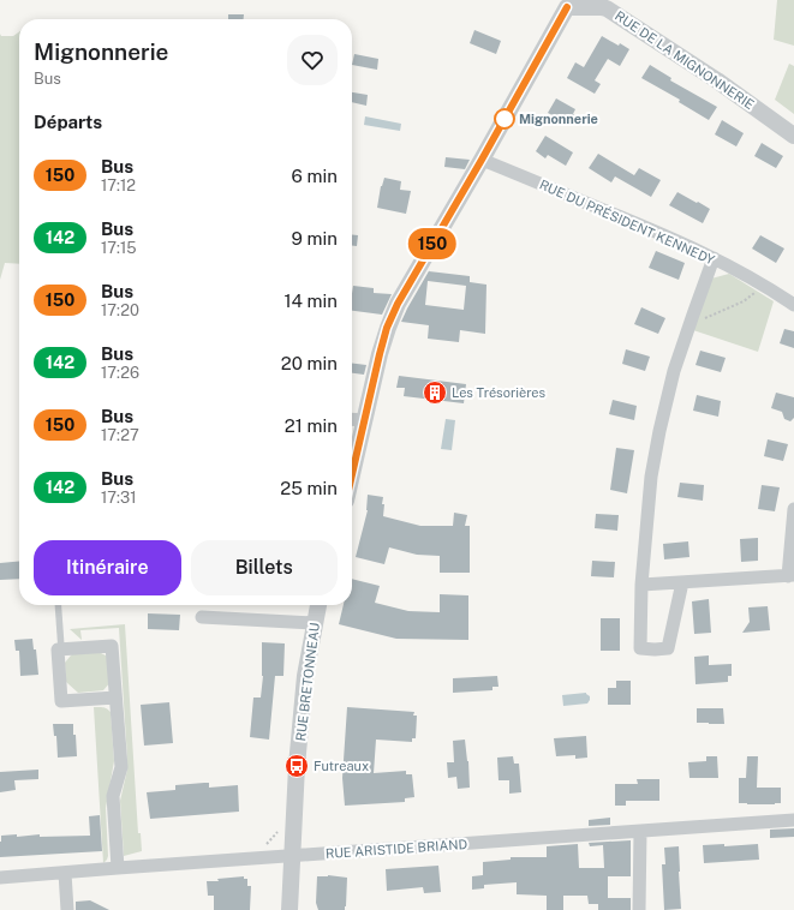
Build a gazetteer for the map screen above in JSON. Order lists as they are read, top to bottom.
{
  "streets": {
    "street": [
      "RUE DE LA MIGNONNERIE",
      "RUE DU PRÉSIDENT KENNEDY",
      "RUE BRETONNEAU",
      "RUE ARISTIDE BRIAND"
    ]
  },
  "crossings": [
    ["RUE BRETONNEAU", "RUE ARISTIDE BRIAND"]
  ],
  "places": {
    "other": ["Mignonnerie"],
    "building": ["Les Trésorières"],
    "bus stop": ["Futreaux"]
  },
  "lines": ["bus line 150"],
  "page": {
    "on_map": "150",
    "heading": [
      ["Mignonnerie", "Bus"],
      "Départs"
    ],
    "list": [
      {
        "mark": "150",
        "name": "Bus",
        "note": "17:12",
        "value": "6 min"
      },
      {
        "mark": "142",
        "name": "Bus",
        "note": "17:15",
        "value": "9 min"
      },
      {
        "mark": "150",
        "name": "Bus",
        "note": "17:20",
        "value": "14 min"
      },
      {
        "mark": "142",
        "name": "Bus",
        "note": "17:26",
        "value": "20 min"
      },
      {
        "mark": "150",
        "name": "Bus",
        "note": "17:27",
        "value": "21 min"
      },
      {
        "mark": "142",
        "name": "Bus",
        "note": "17:31",
        "value": "25 min"
      }
    ],
    "buttons": ["Itinéraire", "Billets"]
  }
}
